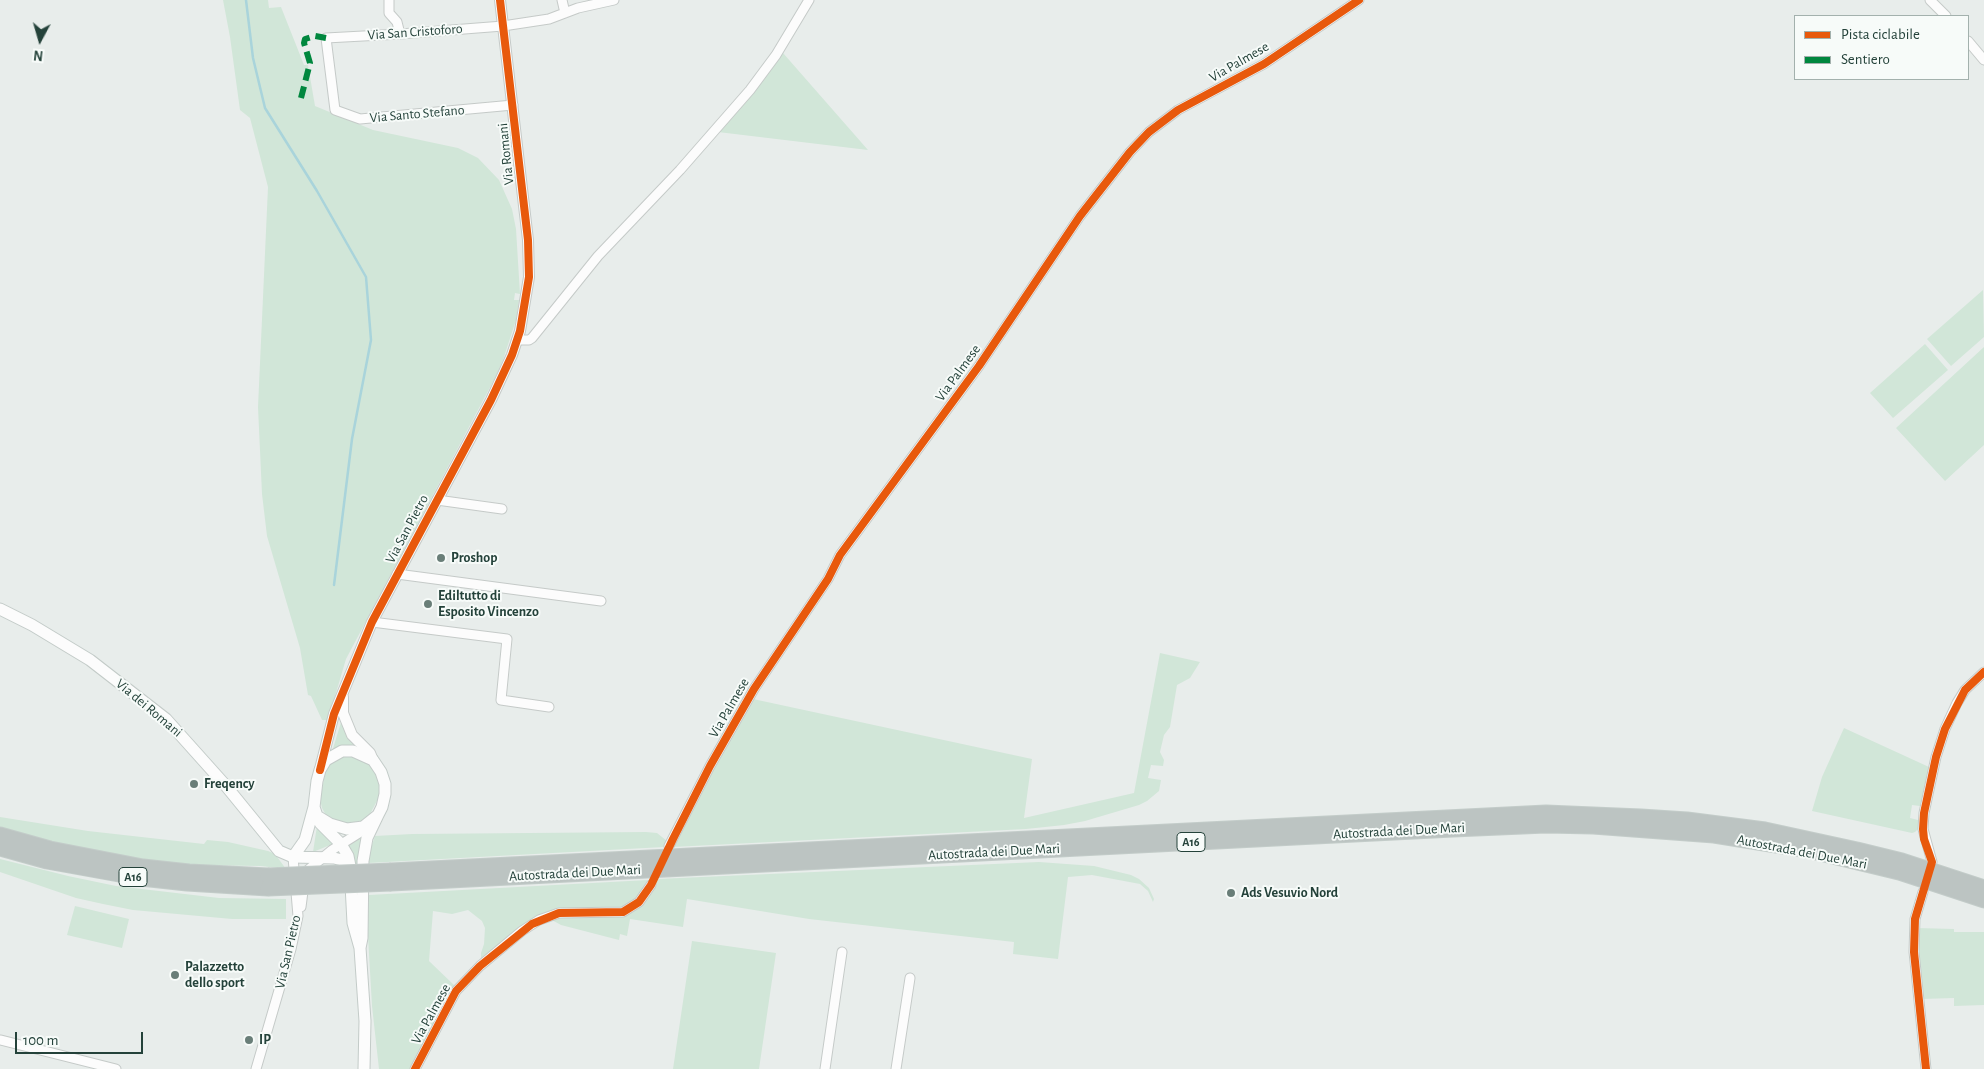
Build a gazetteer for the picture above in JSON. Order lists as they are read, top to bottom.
{
  "streets": {
    "highway": ["Autostrada dei Due Mari", "A16"],
    "main road": ["Via dei Romani"],
    "street": [
      "Via San Cristoforo",
      "Via Palmese",
      "Via Santo Stefano",
      "Via Romani",
      "Via San Pietro"
    ]
  },
  "crossings": [
    ["Via San Cristoforo", "Via Santo Stefano"],
    ["Via San Cristoforo", "Via Romani"],
    ["Via Santo Stefano", "Via Romani"],
    ["Via Romani", "Via San Pietro"],
    ["Via San Pietro", "Via dei Romani"]
  ],
  "places": [
    "Proshop",
    "Ediltutto di Esposito Vincenzo",
    "Freqency",
    "Ads Vesuvio Nord",
    "Palazzetto dello sport",
    "IP"
  ],
  "legend": ["Pista ciclabile", "Sentiero"],
  "scale_bar": "100 m",
  "north": "bottom"
}
